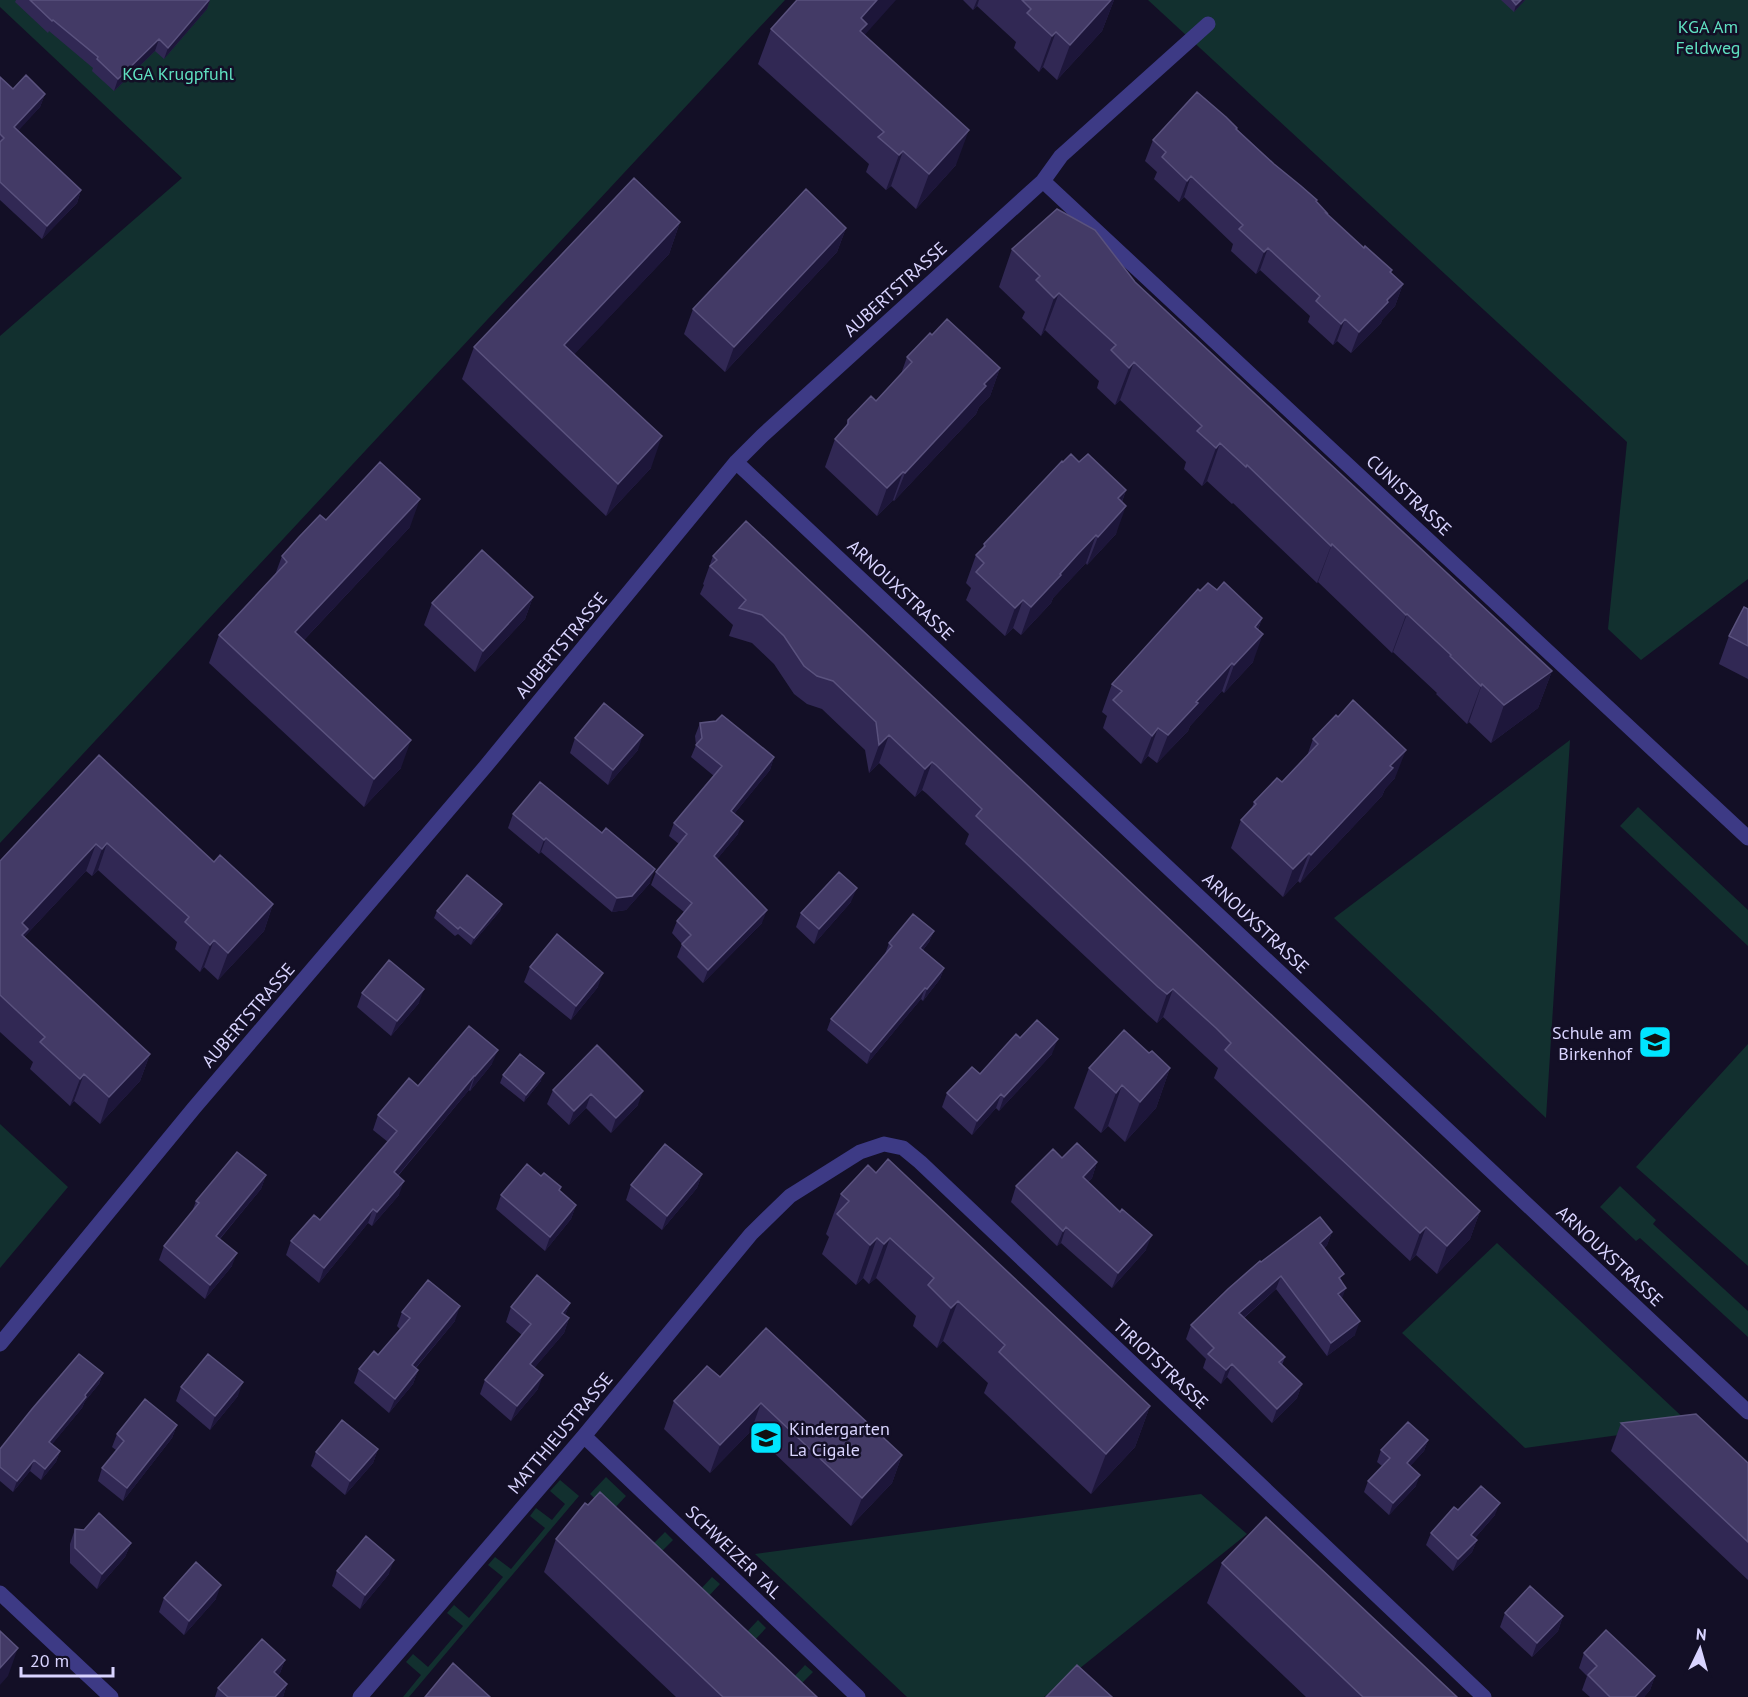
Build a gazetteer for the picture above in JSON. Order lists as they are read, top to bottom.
{
  "streets": {
    "street": [
      "AUBERTSTRASSE",
      "CUNISTRASSE",
      "ARNOUXSTRASSE",
      "TIRIOTSTRASSE",
      "MATTHIEUSTRASSE",
      "SCHWEIZER TAL"
    ]
  },
  "crossings": [
    ["AUBERTSTRASSE", "CUNISTRASSE"],
    ["AUBERTSTRASSE", "ARNOUXSTRASSE"],
    ["TIRIOTSTRASSE", "MATTHIEUSTRASSE"],
    ["MATTHIEUSTRASSE", "SCHWEIZER TAL"]
  ],
  "parks": ["KGA Am Feldweg", "KGA Krugpfuhl"],
  "places": {
    "school or university": ["Schule am Birkenhof", "Kindergarten La Cigale"]
  },
  "scale_bar": "20 m",
  "north": "top"
}
